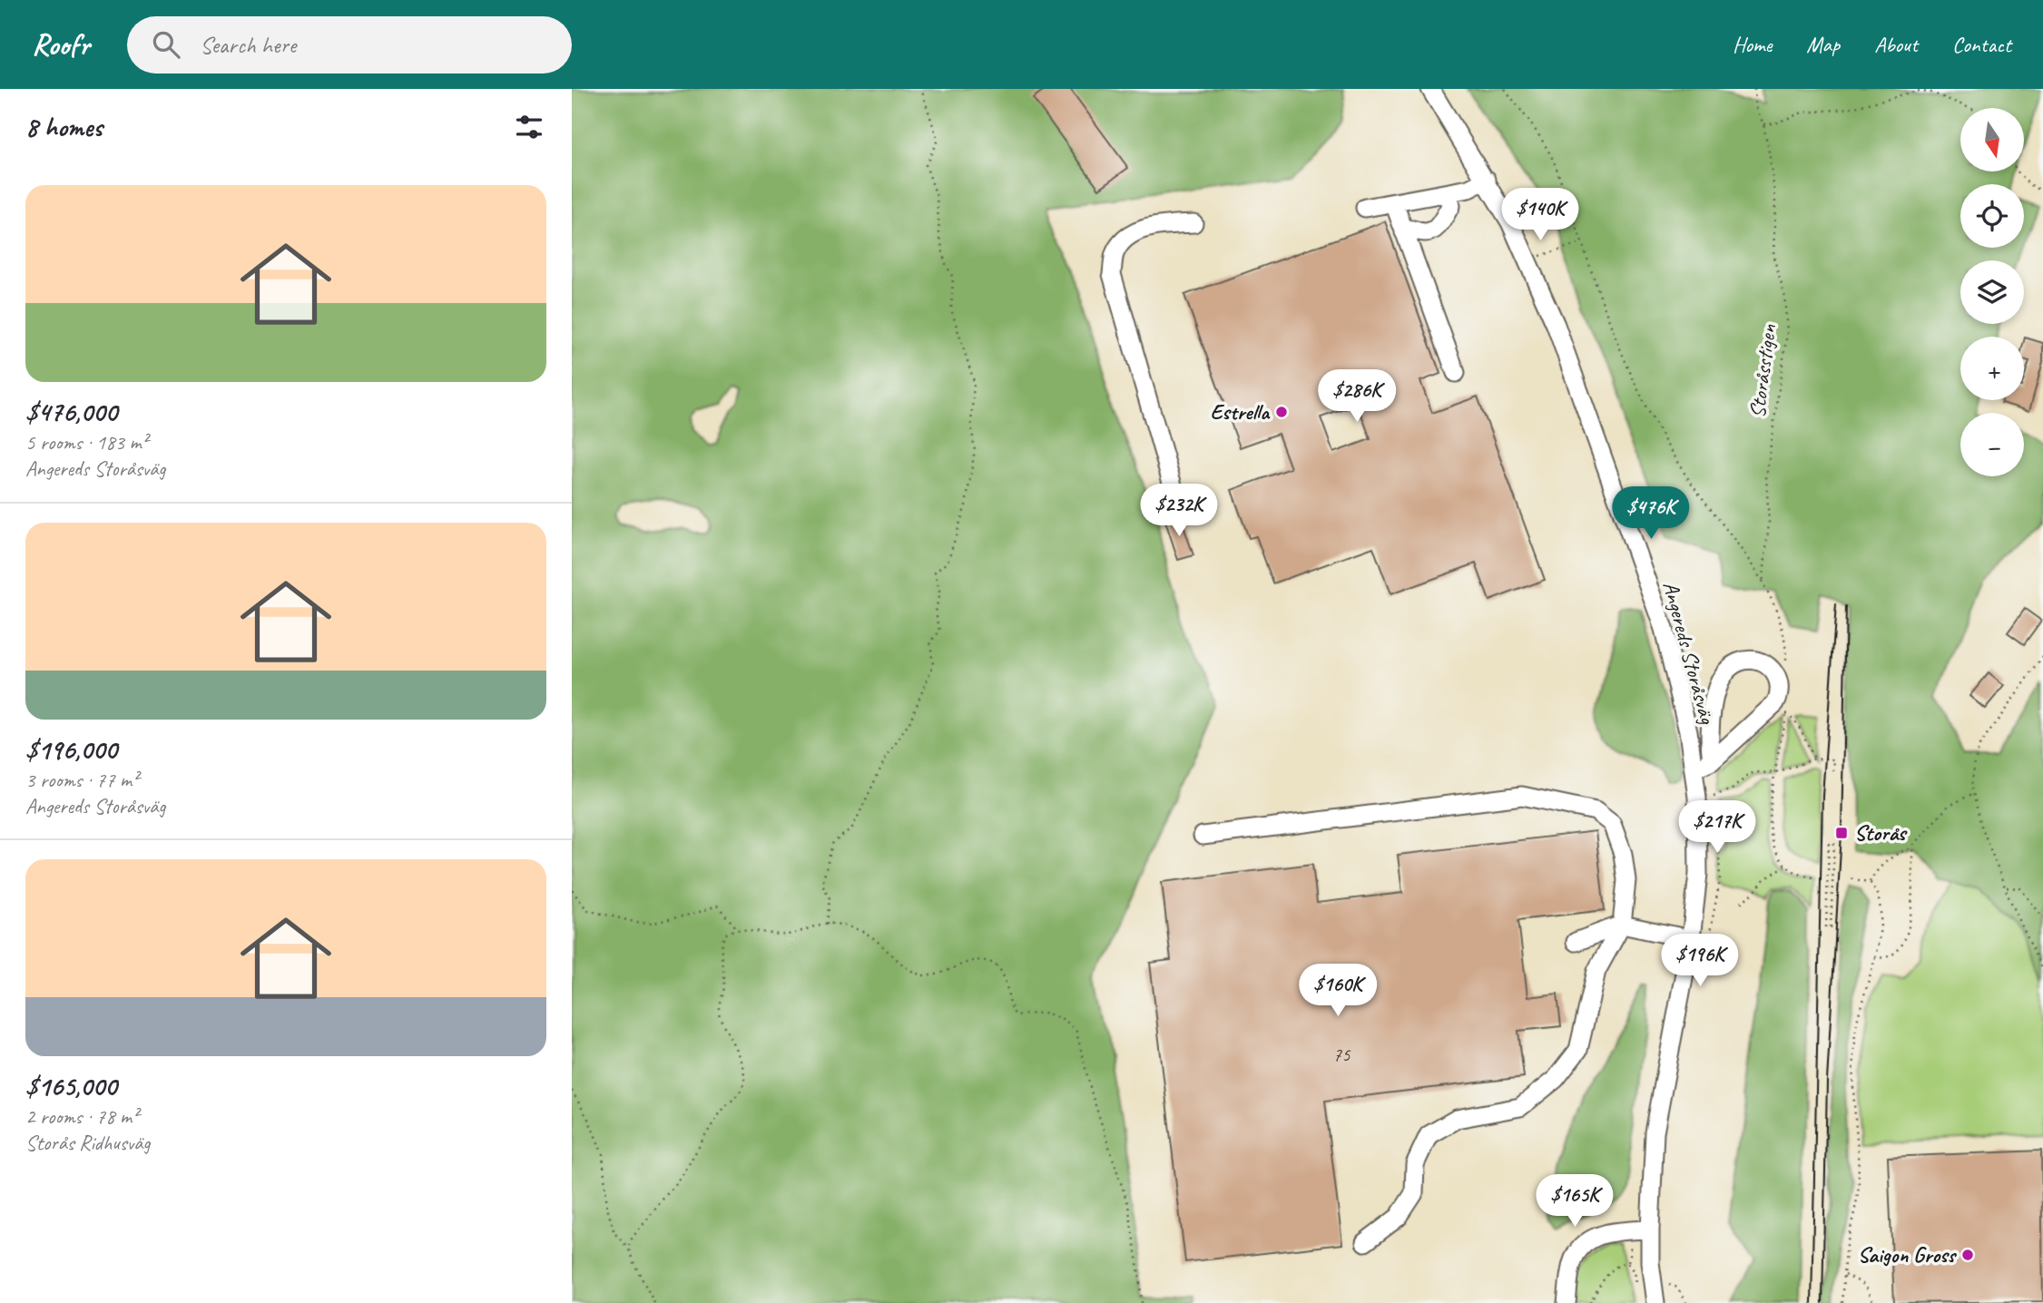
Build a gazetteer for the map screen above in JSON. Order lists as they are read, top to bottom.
{
  "streets": {
    "street": ["Angereds Storåsväg"],
    "path": ["Storåsstigen"]
  },
  "places": {
    "other": ["Estrella", "Saigon Gross"],
    "transit": ["Storås"]
  },
  "house_numbers": ["75"],
  "north": "bottom",
  "page": {
    "header": "Roofr",
    "search": "Search here",
    "nav": [
      "Home",
      "Map",
      "About",
      "Contact"
    ],
    "heading": "8 homes",
    "map_buttons": ["+", "−"],
    "list": [
      {
        "name": "$476,000",
        "note": "5 rooms · 183 m² · Angereds Storåsväg"
      },
      {
        "name": "$196,000",
        "note": "3 rooms · 77 m² · Angereds Storåsväg"
      },
      {
        "name": "$165,000",
        "note": "2 rooms · 78 m² · Storås Ridhusväg"
      }
    ],
    "price": [
      "$140K",
      "$286K",
      "$232K",
      "$476K",
      "$217K",
      "$196K",
      "$160K",
      "$165K"
    ]
  }
}
